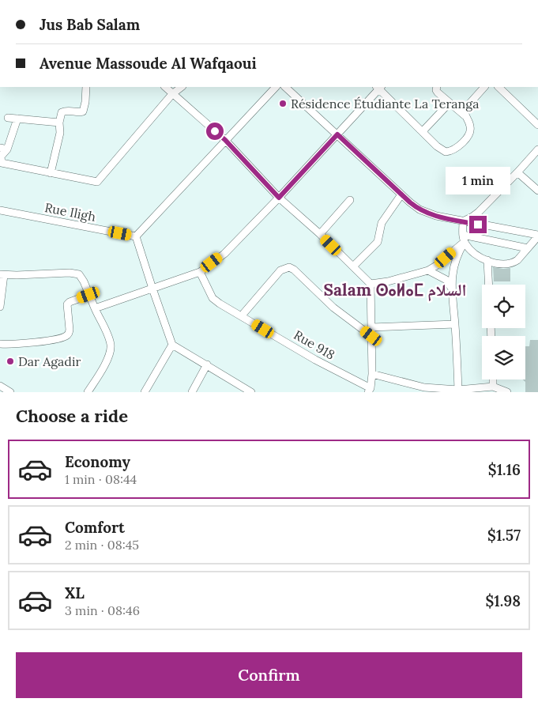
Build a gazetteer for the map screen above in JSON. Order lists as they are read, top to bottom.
{
  "streets": {
    "street": ["Rue Iligh", "Rue 918"]
  },
  "districts": ["Salam ⵙⴰⵍⴰⵎ السلام"],
  "places": ["Résidence Étudiante La Teranga", "Dar Agadir"],
  "page": {
    "banner": ["Jus Bab Salam", "Avenue Massoude Al Wafqaoui"],
    "bubble": "1 min",
    "heading": "Choose a ride",
    "list": [
      {
        "name": "Economy",
        "note": "1 min · 08:44",
        "value": "$1.16"
      },
      {
        "name": "Comfort",
        "note": "2 min · 08:45",
        "value": "$1.57"
      },
      {
        "name": "XL",
        "note": "3 min · 08:46",
        "value": "$1.98"
      }
    ],
    "buttons": "Confirm"
  }
}
